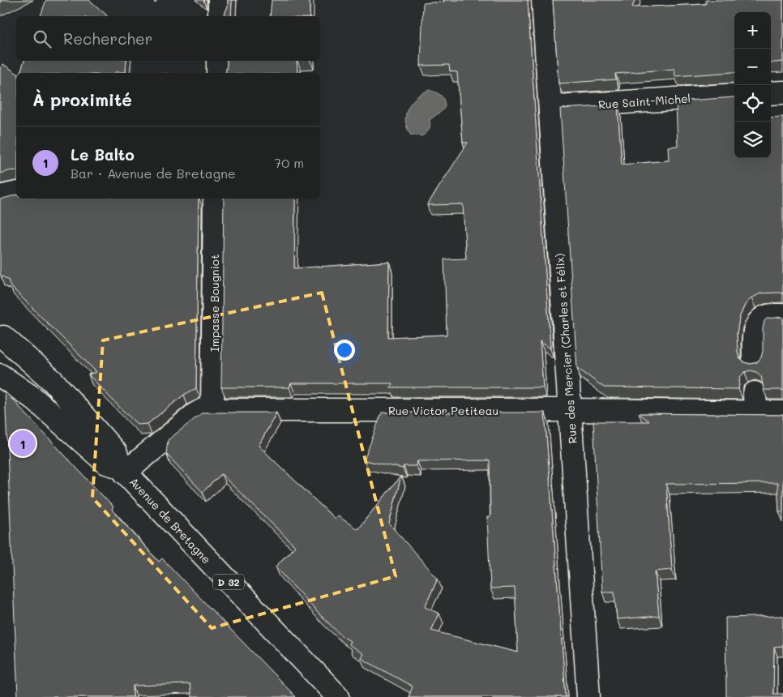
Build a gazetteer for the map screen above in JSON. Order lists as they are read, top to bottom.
{
  "streets": {
    "street": [
      "Rue Saint-Michel",
      "Impasse Bougniot",
      "Rue des Mercier (Charles et Félix)",
      "Rue Victor Petiteau",
      "Avenue de Bretagne",
      "D 32"
    ]
  },
  "crossings": [
    ["Rue Saint-Michel", "Rue des Mercier (Charles et Félix)"],
    ["Impasse Bougniot", "Rue Victor Petiteau"],
    ["Rue des Mercier (Charles et Félix)", "Rue Victor Petiteau"],
    ["Rue Victor Petiteau", "Avenue de Bretagne"]
  ],
  "page": {
    "map_buttons": ["+", "−"],
    "search": "Rechercher",
    "heading": "À proximité",
    "list": [
      {
        "mark": "1",
        "name": "Le Balto",
        "note": "Bar · Avenue de Bretagne",
        "value": "70 m"
      }
    ],
    "pins": "1"
  }
}
